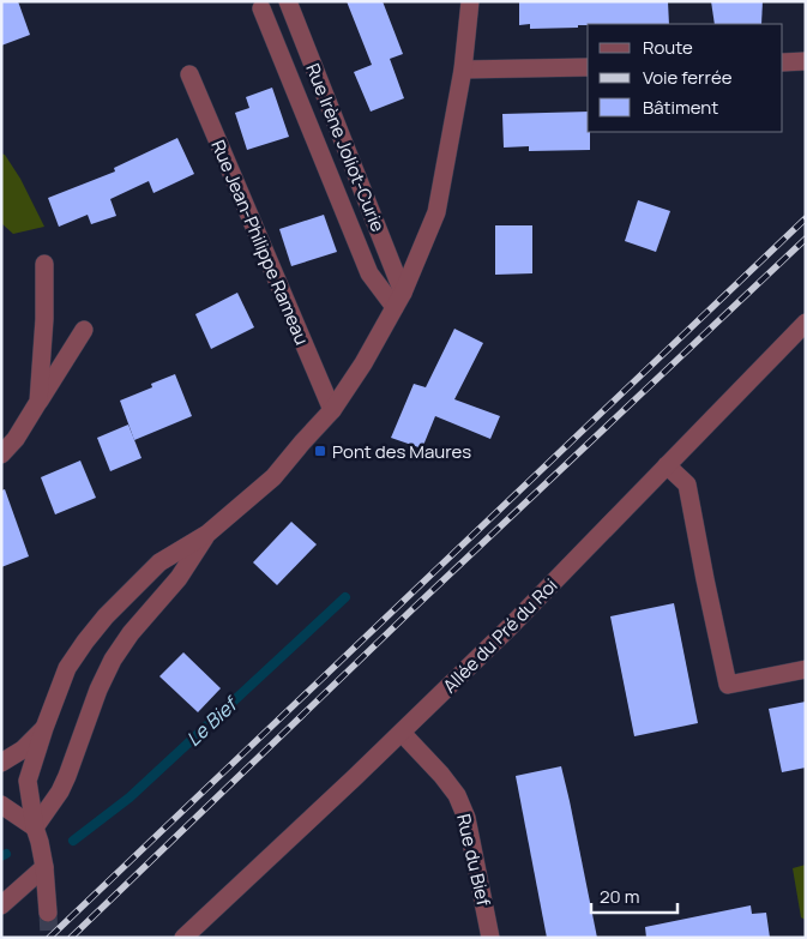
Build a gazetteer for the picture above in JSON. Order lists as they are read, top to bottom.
{
  "streets": {
    "street": [
      "Rue Irène Joliot-Curie",
      "Rue Jean-Philippe Rameau",
      "Allée du Pré du Roi",
      "Rue du Bief"
    ]
  },
  "crossings": [
    ["Allée du Pré du Roi", "Rue du Bief"]
  ],
  "water": ["Le Bief"],
  "places": {
    "transit": ["Pont des Maures"]
  },
  "legend": ["Route", "Voie ferrée", "Bâtiment"],
  "scale_bar": "20 m"
}
